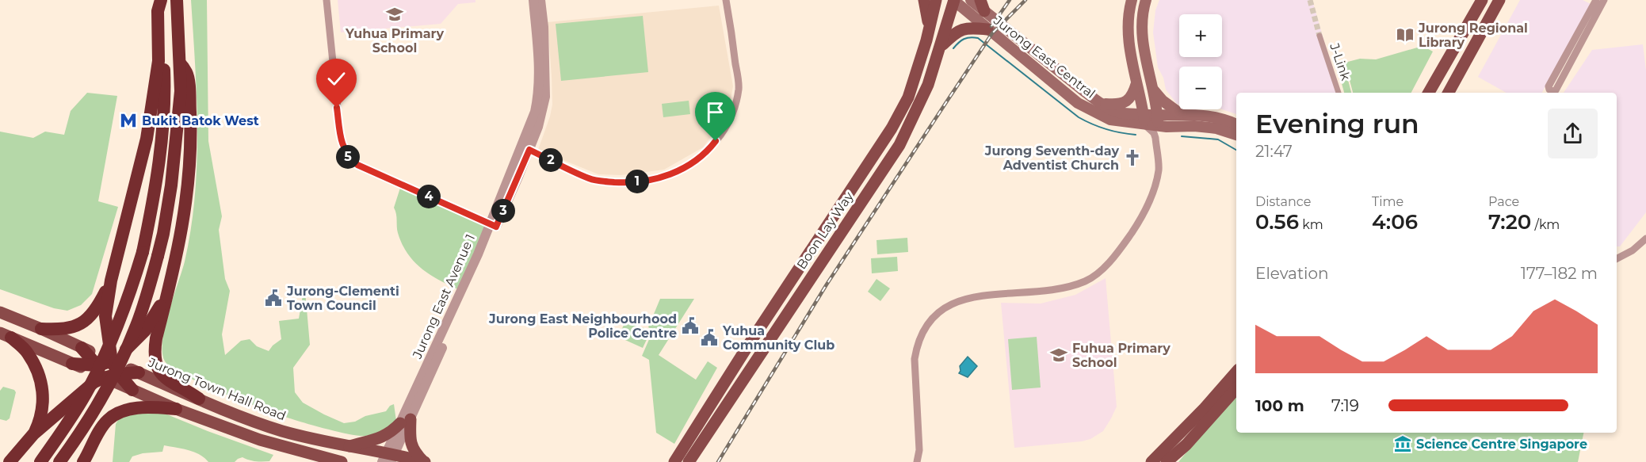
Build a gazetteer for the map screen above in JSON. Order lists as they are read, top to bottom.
{
  "streets": {
    "main road": ["Jurong East Central", "Boon Lay Way", "Jurong Town Hall Road"],
    "street": ["J-Link", "Jurong East Avenue 1"]
  },
  "crossings": [
    ["Jurong East Central", "Boon Lay Way"],
    ["Jurong East Avenue 1", "Jurong Town Hall Road"]
  ],
  "places": {
    "school or university": ["Yuhua Primary School", "Fuhua Primary School"],
    "library": ["Jurong Regional Library"],
    "metro station": ["Bukit Batok West"],
    "church": ["Jurong Seventh-day Adventist Church"],
    "public building": ["Jurong-Clementi Town Council", "Jurong East Neighbourhood Police Centre", "Yuhua Community Club"],
    "museum": ["Science Centre Singapore"]
  },
  "page": {
    "map_buttons": ["+", "−"],
    "heading": ["Evening run", "21:47"],
    "pins": [
      "5",
      "2",
      "1",
      "4",
      "3"
    ],
    "stats": [
      ["Distance", "0.56 km"],
      ["Time", "4:06"],
      ["Pace", "7:20 /km"]
    ],
    "chart": ["Elevation", "177–182 m"],
    "list": [
      {
        "name": "100 m",
        "note": "7:19"
      }
    ]
  }
}
